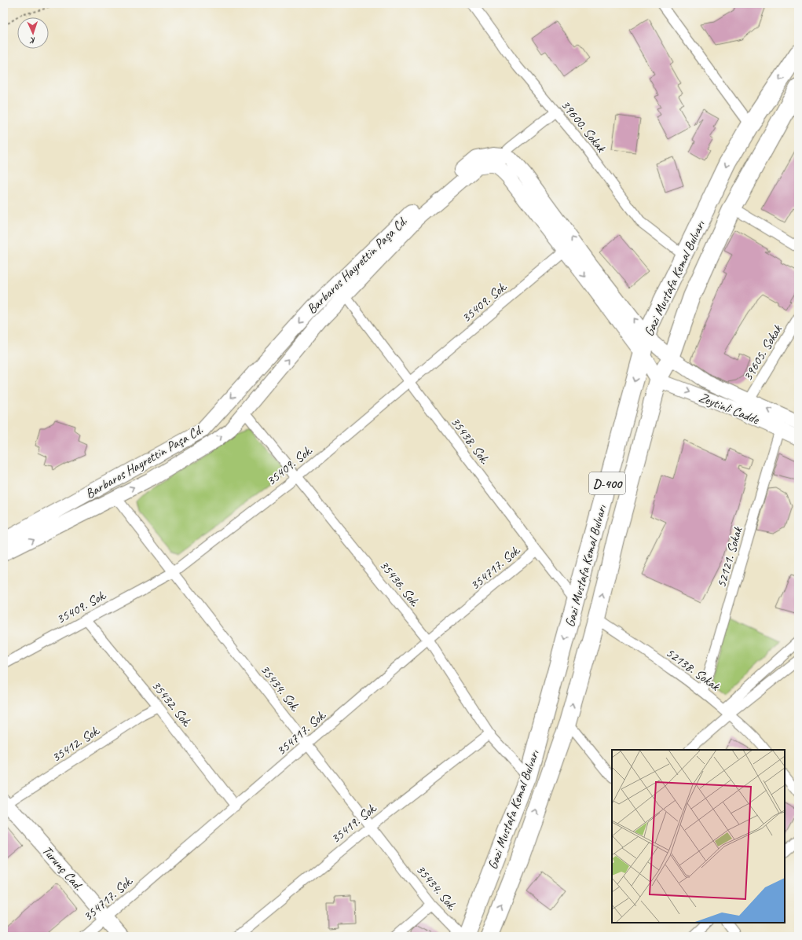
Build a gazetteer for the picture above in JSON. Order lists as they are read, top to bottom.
{
  "streets": {
    "highway": ["Gazi Mustafa Kemal Bulvarı", "D-400"],
    "street": [
      "39600. Sokak",
      "Barbaros Hayrettin Paşa Cd.",
      "35409. Sok.",
      "39605. Sokak",
      "Zeytinli Cadde",
      "35438. Sok.",
      "52121. Sokak",
      "354717. Sok.",
      "35436. Sok.",
      "52138. Sokak",
      "35434. Sok.",
      "35432. Sok.",
      "35412. Sok.",
      "35419. Sok.",
      "Turunç Cad."
    ]
  },
  "crossings": [
    ["39600. Sokak", "Gazi Mustafa Kemal Bulvarı"],
    ["Gazi Mustafa Kemal Bulvarı", "Zeytinli Cadde"],
    ["Gazi Mustafa Kemal Bulvarı", "35438. Sok."],
    ["Gazi Mustafa Kemal Bulvarı", "35436. Sok."],
    ["Gazi Mustafa Kemal Bulvarı", "52138. Sokak"],
    ["35409. Sok.", "35438. Sok."],
    ["35409. Sok.", "35436. Sok."],
    ["35409. Sok.", "35434. Sok."],
    ["35409. Sok.", "35432. Sok."],
    ["39605. Sokak", "Zeytinli Cadde"],
    ["Zeytinli Cadde", "52121. Sokak"],
    ["35438. Sok.", "354717. Sok."],
    ["52121. Sokak", "52138. Sokak"],
    ["354717. Sok.", "35436. Sok."],
    ["354717. Sok.", "35434. Sok."],
    ["354717. Sok.", "35432. Sok."],
    ["354717. Sok.", "Turunç Cad."],
    ["35436. Sok.", "35419. Sok."],
    ["35434. Sok.", "35419. Sok."],
    ["35432. Sok.", "35412. Sok."],
    ["35412. Sok.", "Turunç Cad."]
  ],
  "north": "bottom"
}
